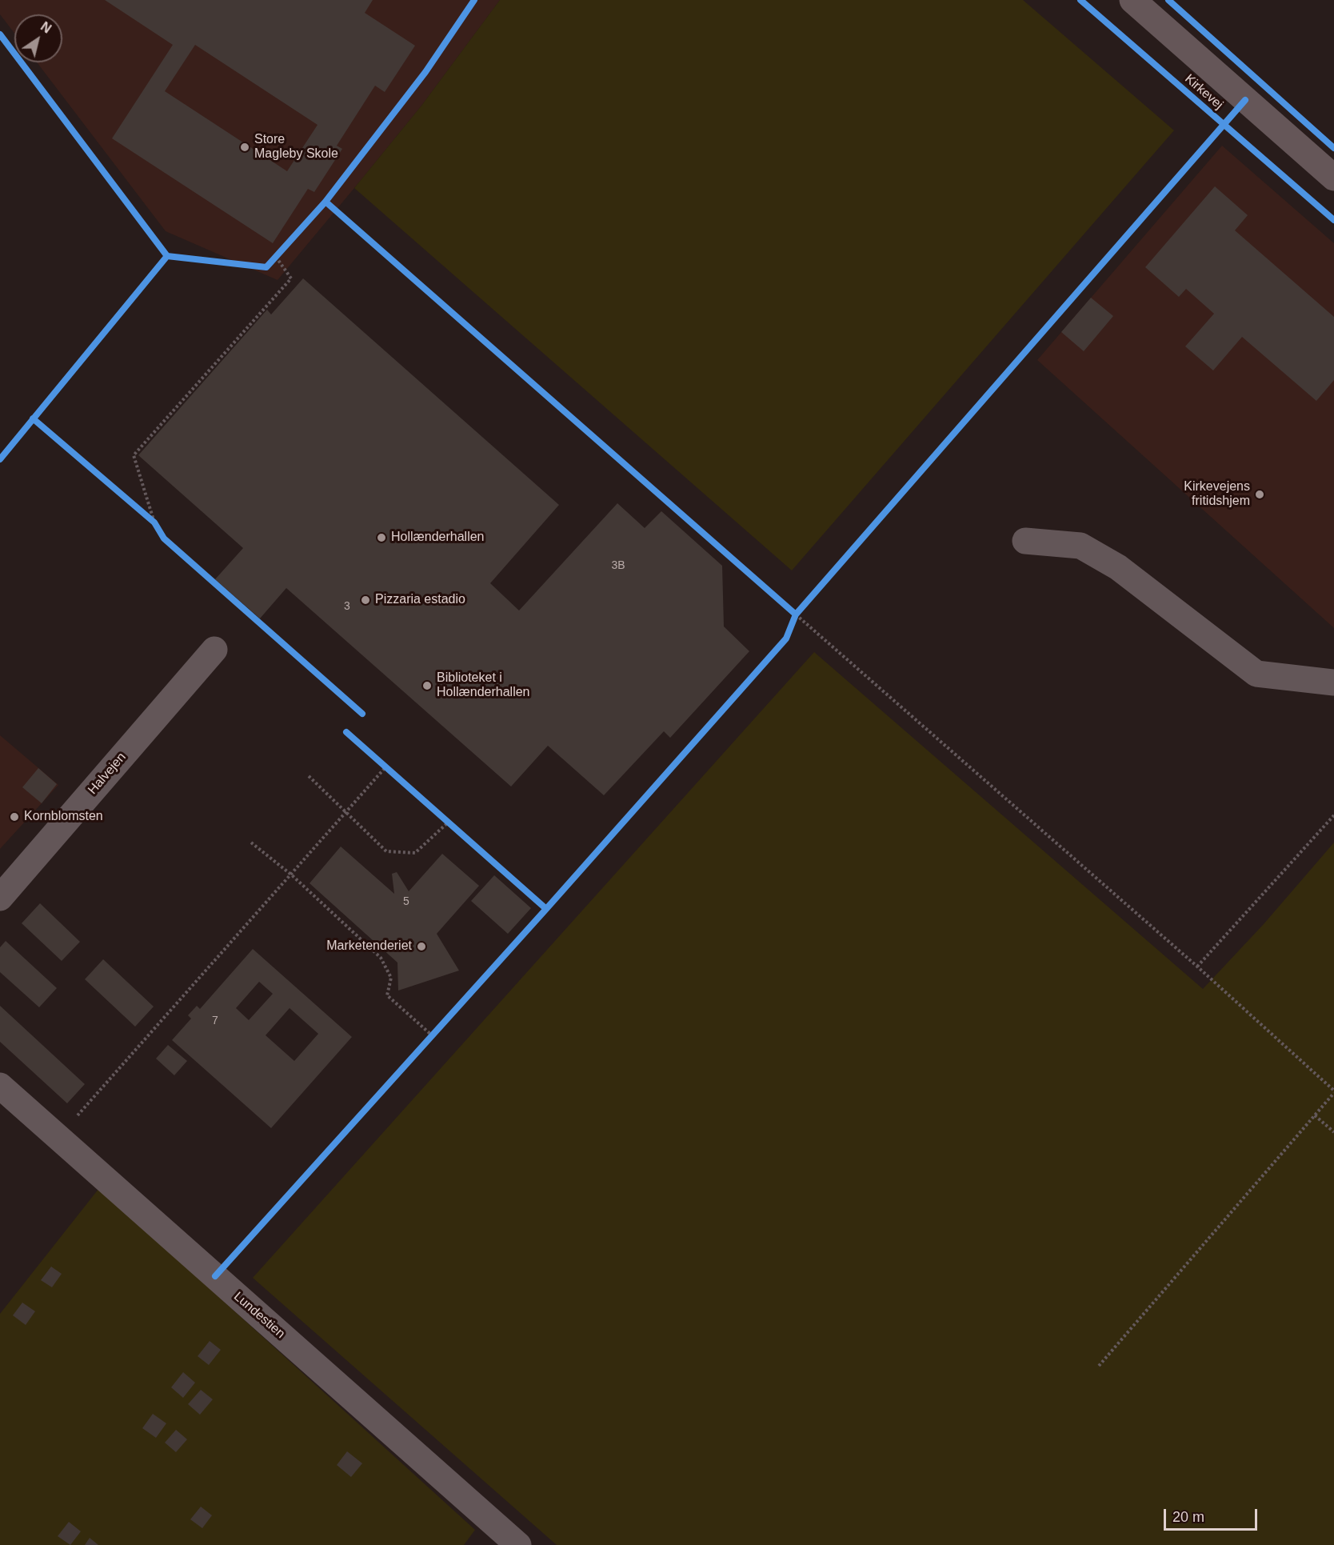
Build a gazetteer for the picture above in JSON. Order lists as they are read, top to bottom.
{
  "streets": {
    "main road": ["Kirkevej"],
    "street": ["Halvejen", "Lundestien"]
  },
  "places": [
    "Store Magleby Skole",
    "Kirkevejens fritidshjem",
    "Hollænderhallen",
    "Pizzaria estadio",
    "Biblioteket i Hollænderhallen",
    "Kornblomsten",
    "Marketenderiet"
  ],
  "house_numbers": [
    "3B",
    "3",
    "5",
    "7"
  ],
  "scale_bar": "20 m",
  "north": "top right"
}
